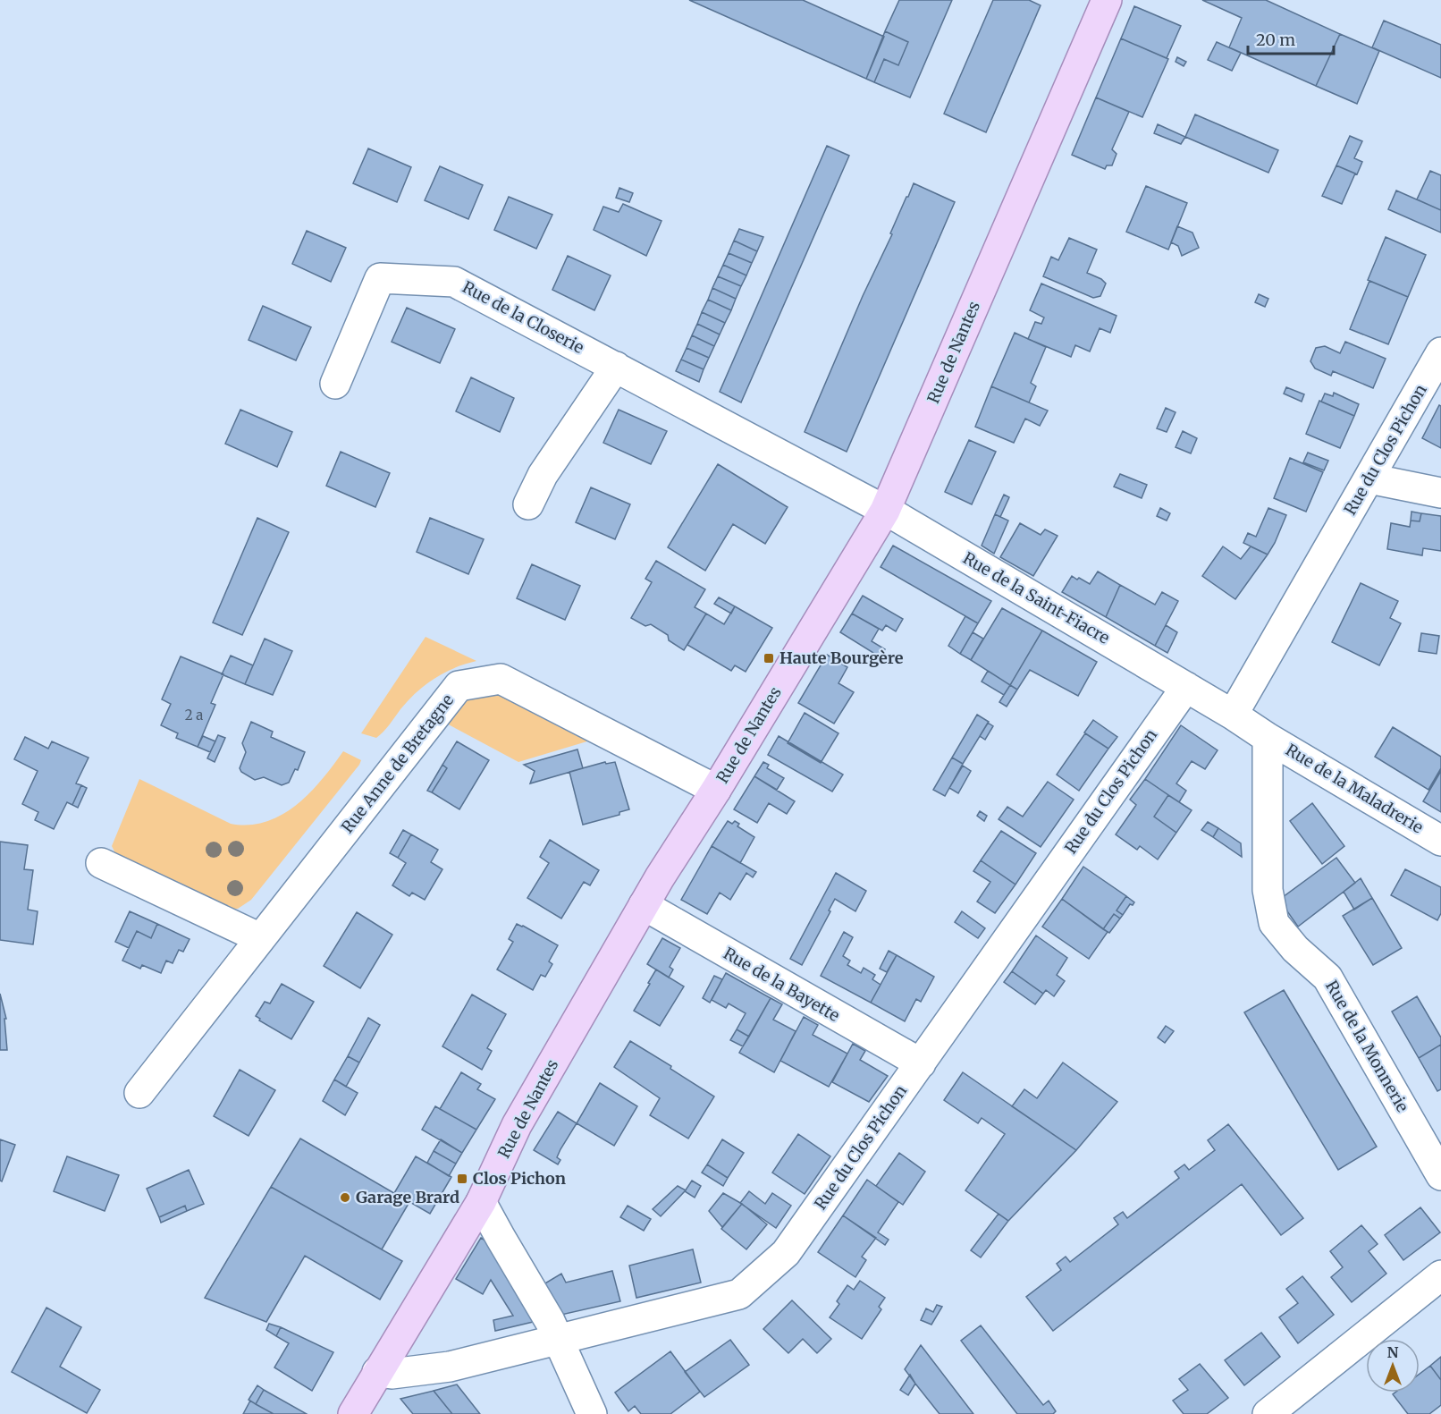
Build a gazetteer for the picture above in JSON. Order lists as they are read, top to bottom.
{
  "streets": {
    "main road": ["Rue de Nantes"],
    "street": [
      "Rue de la Closerie",
      "Rue du Clos Pichon",
      "Rue de la Saint-Fiacre",
      "Rue Anne de Bretagne",
      "Rue de la Maladrerie",
      "Rue de la Bayette",
      "Rue de la Monnerie"
    ]
  },
  "crossings": [
    ["Rue de la Closerie", "Rue de Nantes"],
    ["Rue de la Closerie", "Rue de la Saint-Fiacre"],
    ["Rue de Nantes", "Rue du Clos Pichon"],
    ["Rue de Nantes", "Rue de la Saint-Fiacre"],
    ["Rue de Nantes", "Rue Anne de Bretagne"],
    ["Rue de Nantes", "Rue de la Bayette"],
    ["Rue du Clos Pichon", "Rue de la Saint-Fiacre"],
    ["Rue du Clos Pichon", "Rue de la Maladrerie"],
    ["Rue du Clos Pichon", "Rue de la Bayette"],
    ["Rue de la Saint-Fiacre", "Rue de la Maladrerie"],
    ["Rue de la Maladrerie", "Rue de la Monnerie"]
  ],
  "places": {
    "transit": ["Haute Bourgère", "Clos Pichon"],
    "other": ["Garage Brard"]
  },
  "house_numbers": ["2 a"],
  "scale_bar": "20 m",
  "north": "top"
}
